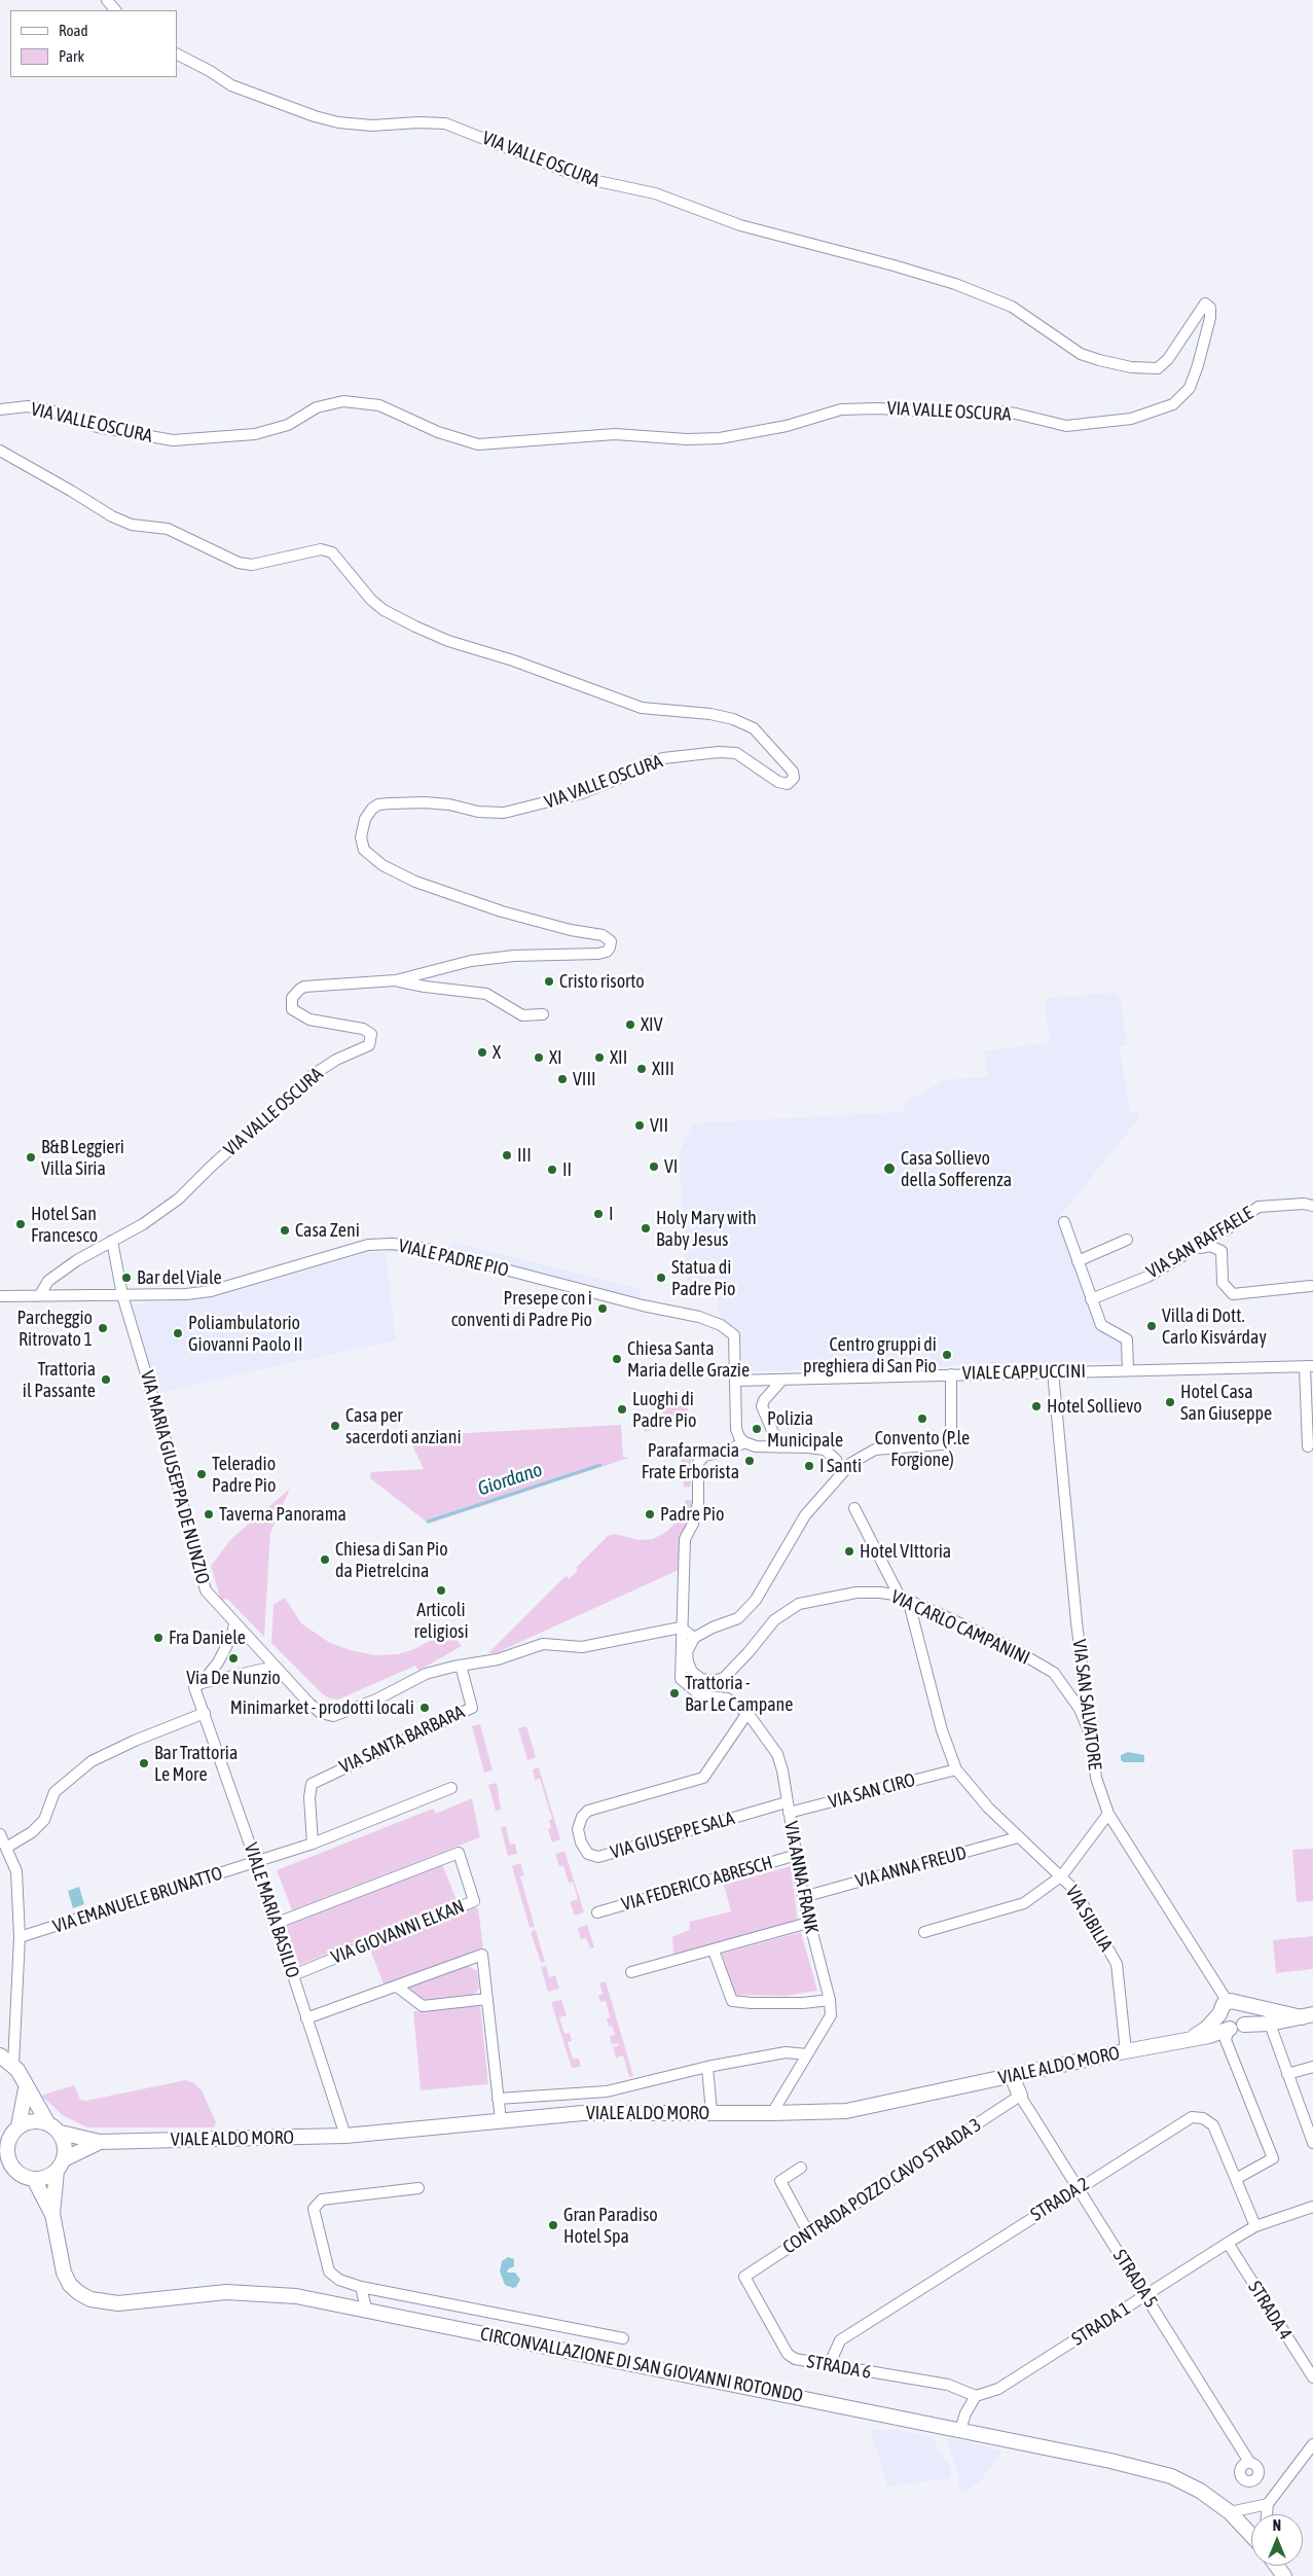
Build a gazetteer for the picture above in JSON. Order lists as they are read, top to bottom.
{
  "streets": {
    "main road": ["VIALE ALDO MORO", "CIRCONVALLAZIONE DI SAN GIOVANNI ROTONDO"],
    "street": [
      "VIA VALLE OSCURA",
      "VIA SAN RAFFAELE",
      "VIALE PADRE PIO",
      "VIALE CAPPUCCINI",
      "VIA MARIA GIUSEPPA DE NUNZIO",
      "VIA CARLO CAMPANINI",
      "VIA SAN SALVATORE",
      "VIA SANTA BARBARA",
      "VIA SAN CIRO",
      "VIA GIUSEPPE SALA",
      "VIA ANNA FREUD",
      "VIA ANNA FRANK",
      "VIA FEDERICO ABRESCH",
      "VIA EMANUELE BRUNATTO",
      "VIALE MARIA BASILIO",
      "VIA SIBILIA",
      "VIA GIOVANNI ELKAN",
      "CONTRADA POZZO CAVO STRADA 3",
      "STRADA 2",
      "STRADA 5",
      "STRADA 4",
      "STRADA 1",
      "STRADA 6"
    ]
  },
  "crossings": [
    ["VIA VALLE OSCURA", "VIALE PADRE PIO"],
    ["VIA VALLE OSCURA", "VIA MARIA GIUSEPPA DE NUNZIO"],
    ["VIALE PADRE PIO", "VIALE CAPPUCCINI"],
    ["VIALE PADRE PIO", "VIA MARIA GIUSEPPA DE NUNZIO"],
    ["VIALE CAPPUCCINI", "VIA SAN SALVATORE"],
    ["VIA MARIA GIUSEPPA DE NUNZIO", "VIA SANTA BARBARA"],
    ["VIA CARLO CAMPANINI", "VIA SAN SALVATORE"],
    ["VIA SAN SALVATORE", "VIALE ALDO MORO"],
    ["VIA SANTA BARBARA", "VIA EMANUELE BRUNATTO"],
    ["VIA SAN CIRO", "VIA GIUSEPPE SALA"],
    ["VIA SAN CIRO", "VIA ANNA FRANK"],
    ["VIA GIUSEPPE SALA", "VIA ANNA FRANK"],
    ["VIA ANNA FREUD", "VIA ANNA FRANK"],
    ["VIA ANNA FRANK", "VIA FEDERICO ABRESCH"],
    ["VIA ANNA FRANK", "VIALE ALDO MORO"],
    ["VIA EMANUELE BRUNATTO", "VIALE MARIA BASILIO"],
    ["VIALE MARIA BASILIO", "VIA GIOVANNI ELKAN"],
    ["VIALE MARIA BASILIO", "VIALE ALDO MORO"],
    ["VIA SIBILIA", "VIALE ALDO MORO"],
    ["VIALE ALDO MORO", "CIRCONVALLAZIONE DI SAN GIOVANNI ROTONDO"],
    ["CONTRADA POZZO CAVO STRADA 3", "STRADA 5"],
    ["CONTRADA POZZO CAVO STRADA 3", "STRADA 6"],
    ["STRADA 2", "STRADA 5"],
    ["STRADA 2", "STRADA 1"],
    ["STRADA 2", "STRADA 6"],
    ["STRADA 5", "STRADA 1"],
    ["STRADA 4", "STRADA 1"],
    ["STRADA 1", "STRADA 6"]
  ],
  "water": ["Giordano"],
  "places": [
    "Cristo risorto",
    "XIV",
    "X",
    "XI",
    "XII",
    "XIII",
    "VIII",
    "VII",
    "III",
    "B&B Leggieri Villa Siria",
    "VI",
    "Casa Sollievo della Sofferenza",
    "II",
    "I",
    "Hotel San Francesco",
    "Holy Mary with Baby Jesus",
    "Casa Zeni",
    "Bar del Viale",
    "Statua di Padre Pio",
    "Presepe con i conventi di Padre Pio",
    "Villa di Dott. Carlo Kisvárday",
    "Parcheggio Ritrovato 1",
    "Poliambulatorio Giovanni Paolo II",
    "Centro gruppi di preghiera di San Pio",
    "Chiesa Santa Maria delle Grazie",
    "Trattoria il Passante",
    "Hotel Casa San Giuseppe",
    "Hotel Sollievo",
    "Luoghi di Padre Pio",
    "Convento (P.le Forgione)",
    "Casa per sacerdoti anziani",
    "Polizia Municipale",
    "Parafarmacia Frate Erborista",
    "I Santi",
    "Teleradio Padre Pio",
    "Taverna Panorama",
    "Padre Pio",
    "Hotel VIttoria",
    "Chiesa di San Pio da Pietrelcina",
    "Articoli religiosi",
    "Fra Daniele",
    "Via De Nunzio",
    "Trattoria - Bar Le Campane",
    "Minimarket - prodotti locali",
    "Bar Trattoria Le More",
    "Gran Paradiso Hotel Spa"
  ],
  "legend": ["Road", "Park"],
  "north": "top"
}
